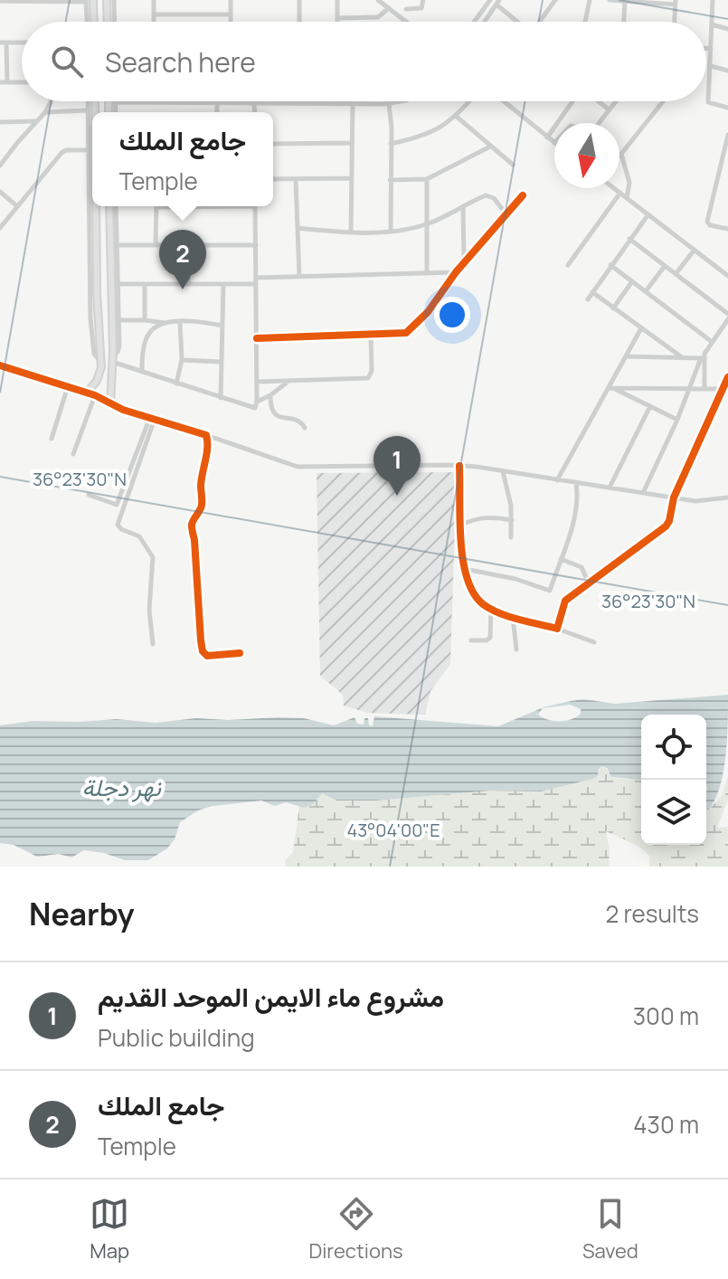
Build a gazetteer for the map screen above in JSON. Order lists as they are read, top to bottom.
{
  "water": ["نهر دجلة"],
  "north": "bottom",
  "page": {
    "search": "Search here",
    "popup": ["جامع الملك", "Temple"],
    "pins": ["2", "1"],
    "heading": ["Nearby", "2 results"],
    "list": [
      {
        "mark": "1",
        "name": "مشروع ماء الايمن الموحد القديم",
        "note": "Public building",
        "value": "300 m"
      },
      {
        "mark": "2",
        "name": "جامع الملك",
        "note": "Temple",
        "value": "430 m"
      }
    ],
    "nav": ["Map", "Directions", "Saved"]
  },
  "coordinates": ["36°23'30\"N", "43°04'00\"E"]
}
